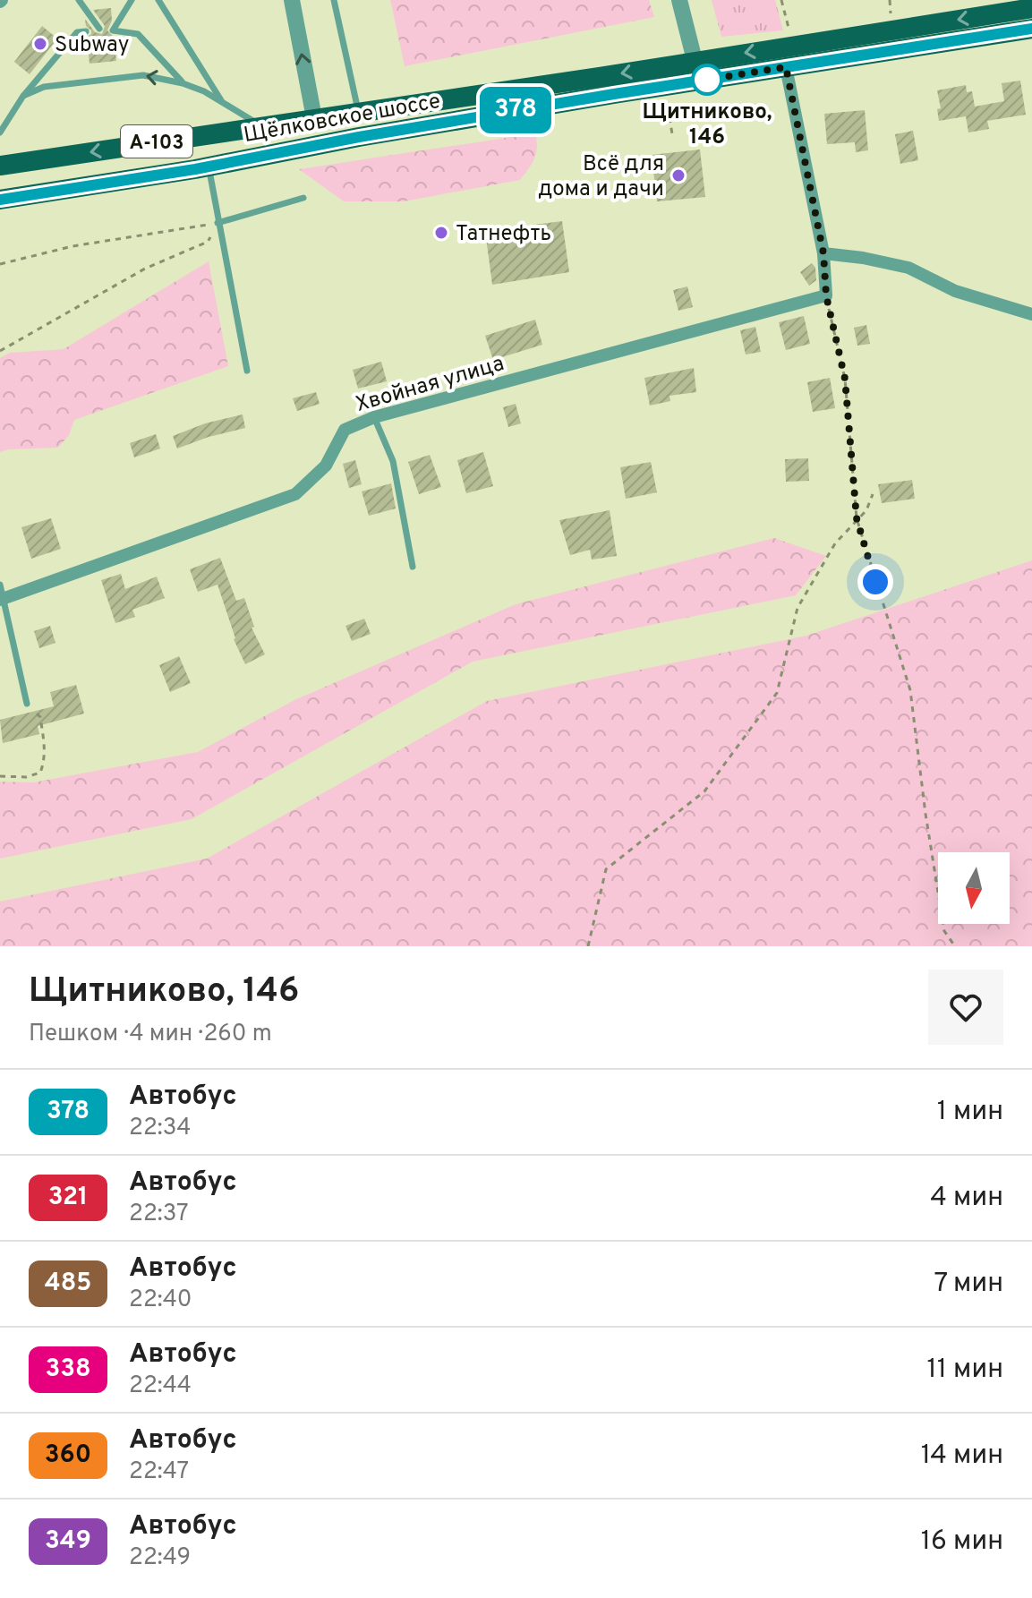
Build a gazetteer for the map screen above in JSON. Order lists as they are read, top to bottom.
{
  "streets": {
    "main road": ["Щёлковское шоссе", "А-103"],
    "street": ["Хвойная улица"]
  },
  "places": [
    "Subway",
    "Щитниково, 146",
    "Всё для дома и дачи",
    "Татнефть"
  ],
  "lines": ["bus line 378"],
  "north": "bottom",
  "page": {
    "on_map": "378",
    "heading": ["Щитниково, 146", "Пешком · 4 мин · 260 m"],
    "list": [
      {
        "mark": "378",
        "name": "Автобус",
        "note": "22:34",
        "value": "1 мин"
      },
      {
        "mark": "321",
        "name": "Автобус",
        "note": "22:37",
        "value": "4 мин"
      },
      {
        "mark": "485",
        "name": "Автобус",
        "note": "22:40",
        "value": "7 мин"
      },
      {
        "mark": "338",
        "name": "Автобус",
        "note": "22:44",
        "value": "11 мин"
      },
      {
        "mark": "360",
        "name": "Автобус",
        "note": "22:47",
        "value": "14 мин"
      },
      {
        "mark": "349",
        "name": "Автобус",
        "note": "22:49",
        "value": "16 мин"
      }
    ]
  }
}
